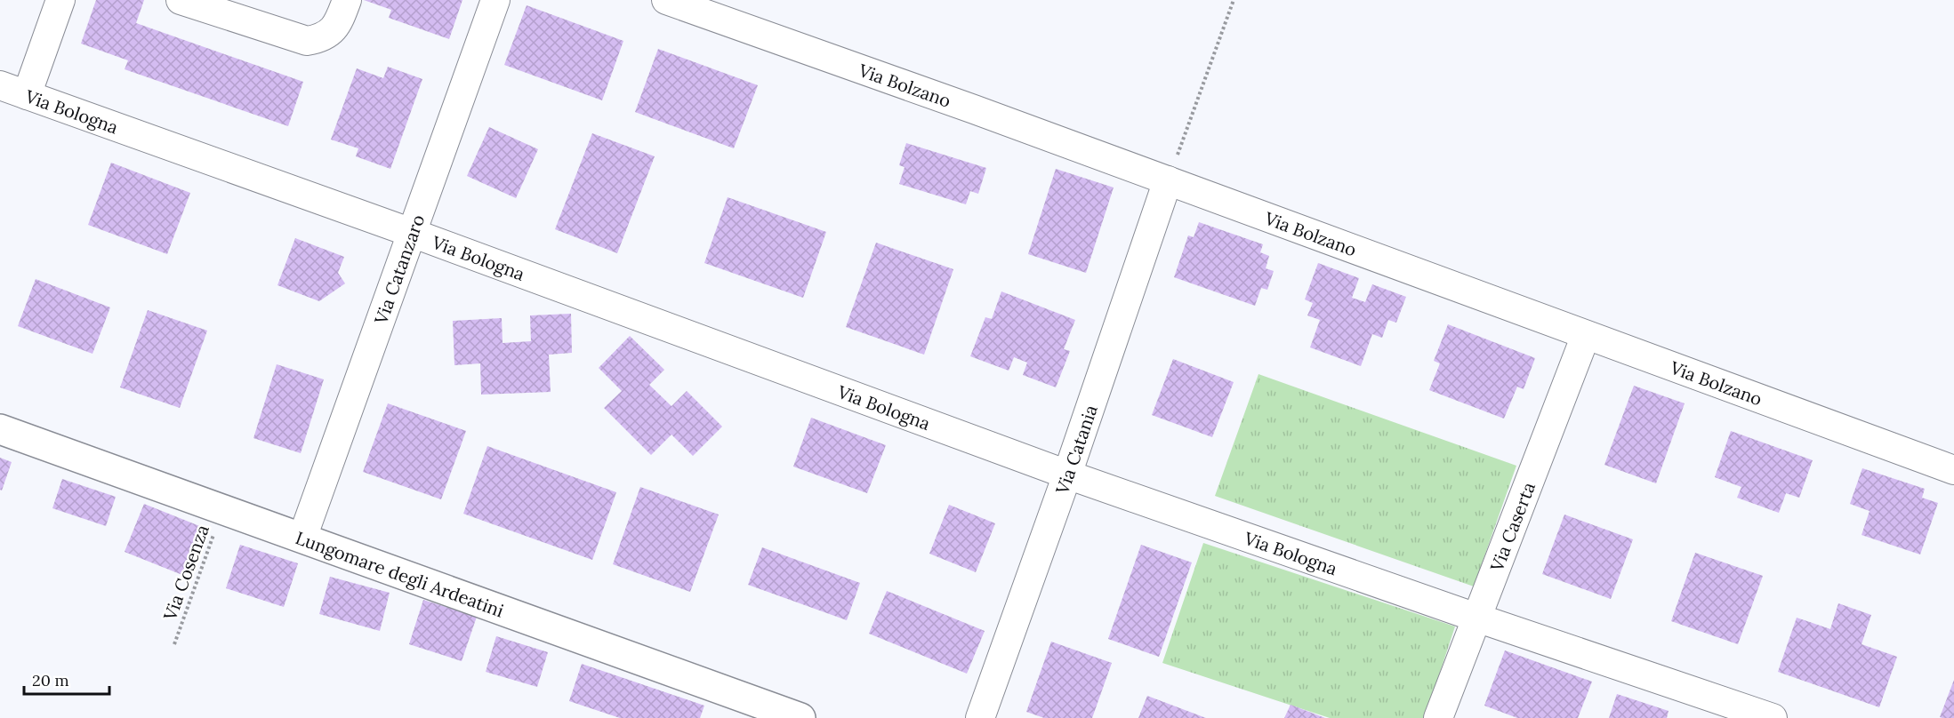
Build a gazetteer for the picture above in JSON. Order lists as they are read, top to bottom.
{
  "streets": {
    "main road": ["Lungomare degli Ardeatini"],
    "street": [
      "Via Bolzano",
      "Via Bologna",
      "Via Catanzaro",
      "Via Catania",
      "Via Caserta"
    ],
    "path": ["Via Cosenza"]
  },
  "crossings": [
    ["Via Bolzano", "Via Catania"],
    ["Via Bolzano", "Via Caserta"],
    ["Via Bologna", "Via Catanzaro"],
    ["Via Bologna", "Via Catania"],
    ["Via Bologna", "Via Caserta"],
    ["Via Catanzaro", "Lungomare degli Ardeatini"],
    ["Via Cosenza", "Lungomare degli Ardeatini"]
  ],
  "scale_bar": "20 m"
}
